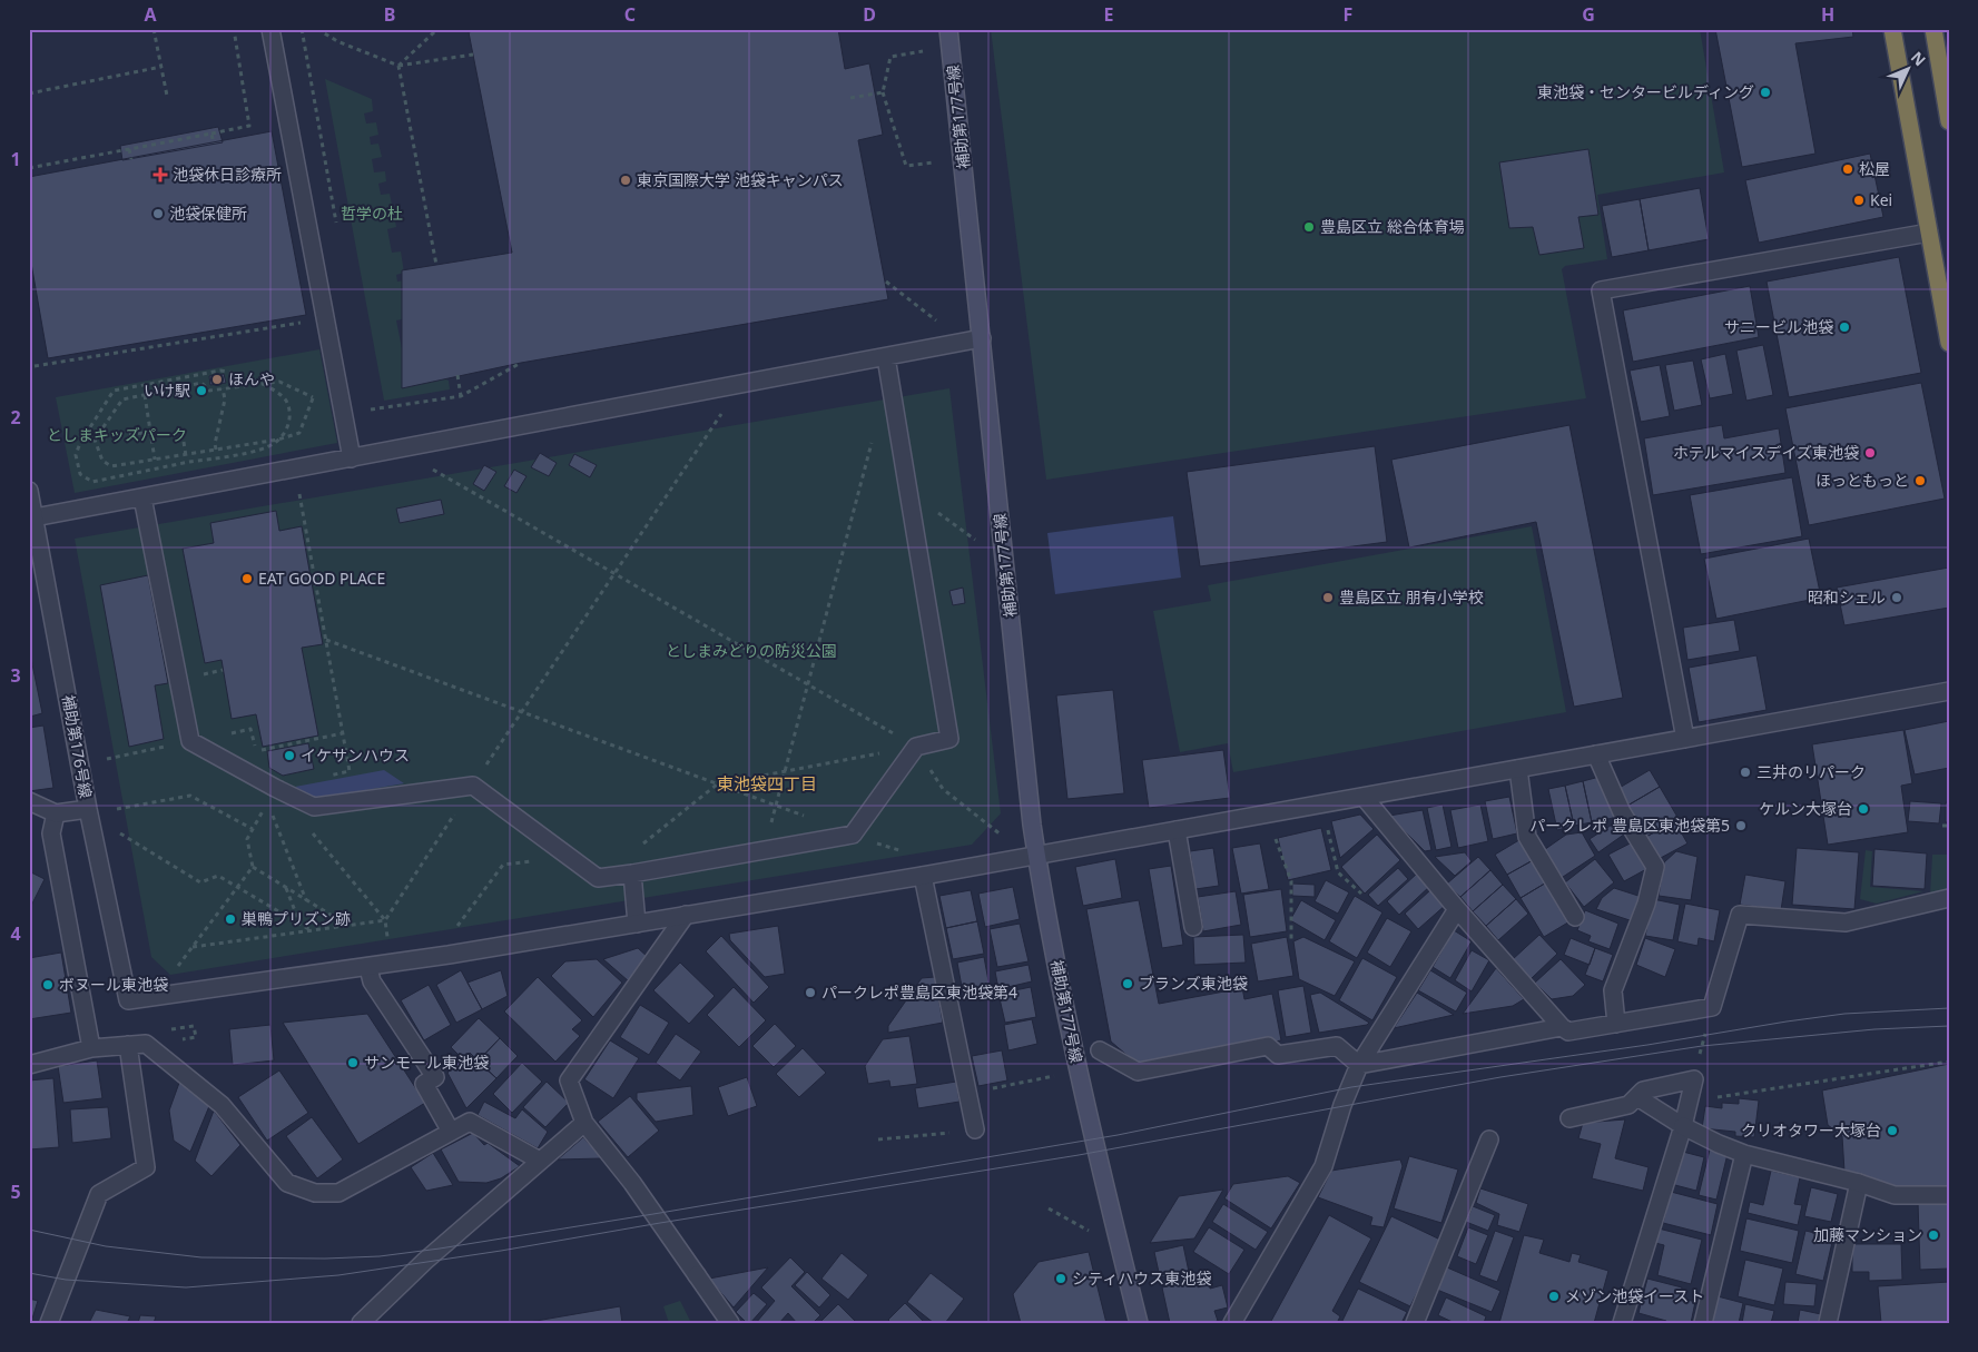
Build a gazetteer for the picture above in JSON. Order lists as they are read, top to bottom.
{
  "streets": {
    "street": ["補助第177号線", "補助第176号線"]
  },
  "districts": ["東池袋四丁目"],
  "parks": ["哲学の杜", "としまキッズパーク", "としまみどりの防災公園"],
  "places": {
    "other": [
      "東池袋・センタービルディング",
      "松屋",
      "東京国際大学 池袋キャンパス",
      "Kei",
      "池袋保健所",
      "豊島区立 総合体育場",
      "サニービル池袋",
      "ほんや",
      "いけ駅",
      "ホテルマイスデイズ東池袋",
      "ほっともっと",
      "EAT GOOD PLACE",
      "豊島区立 朋有小学校",
      "昭和シェル",
      "イケサンハウス",
      "三井のリパーク",
      "ケルン大塚台",
      "パークレポ 豊島区東池袋第5",
      "巣鴨プリズン跡",
      "ブランズ東池袋",
      "ボヌール東池袋",
      "パークレポ豊島区東池袋第4",
      "サンモール東池袋",
      "クリオタワー大塚台",
      "加藤マンション",
      "シティハウス東池袋",
      "メゾン池袋イースト"
    ],
    "health": ["池袋休日診療所"]
  },
  "north": "top right",
  "grid": {
    "columns": [
      "A",
      "B",
      "C",
      "D",
      "E",
      "F",
      "G",
      "H"
    ],
    "rows": [
      "1",
      "2",
      "3",
      "4",
      "5"
    ]
  }
}
